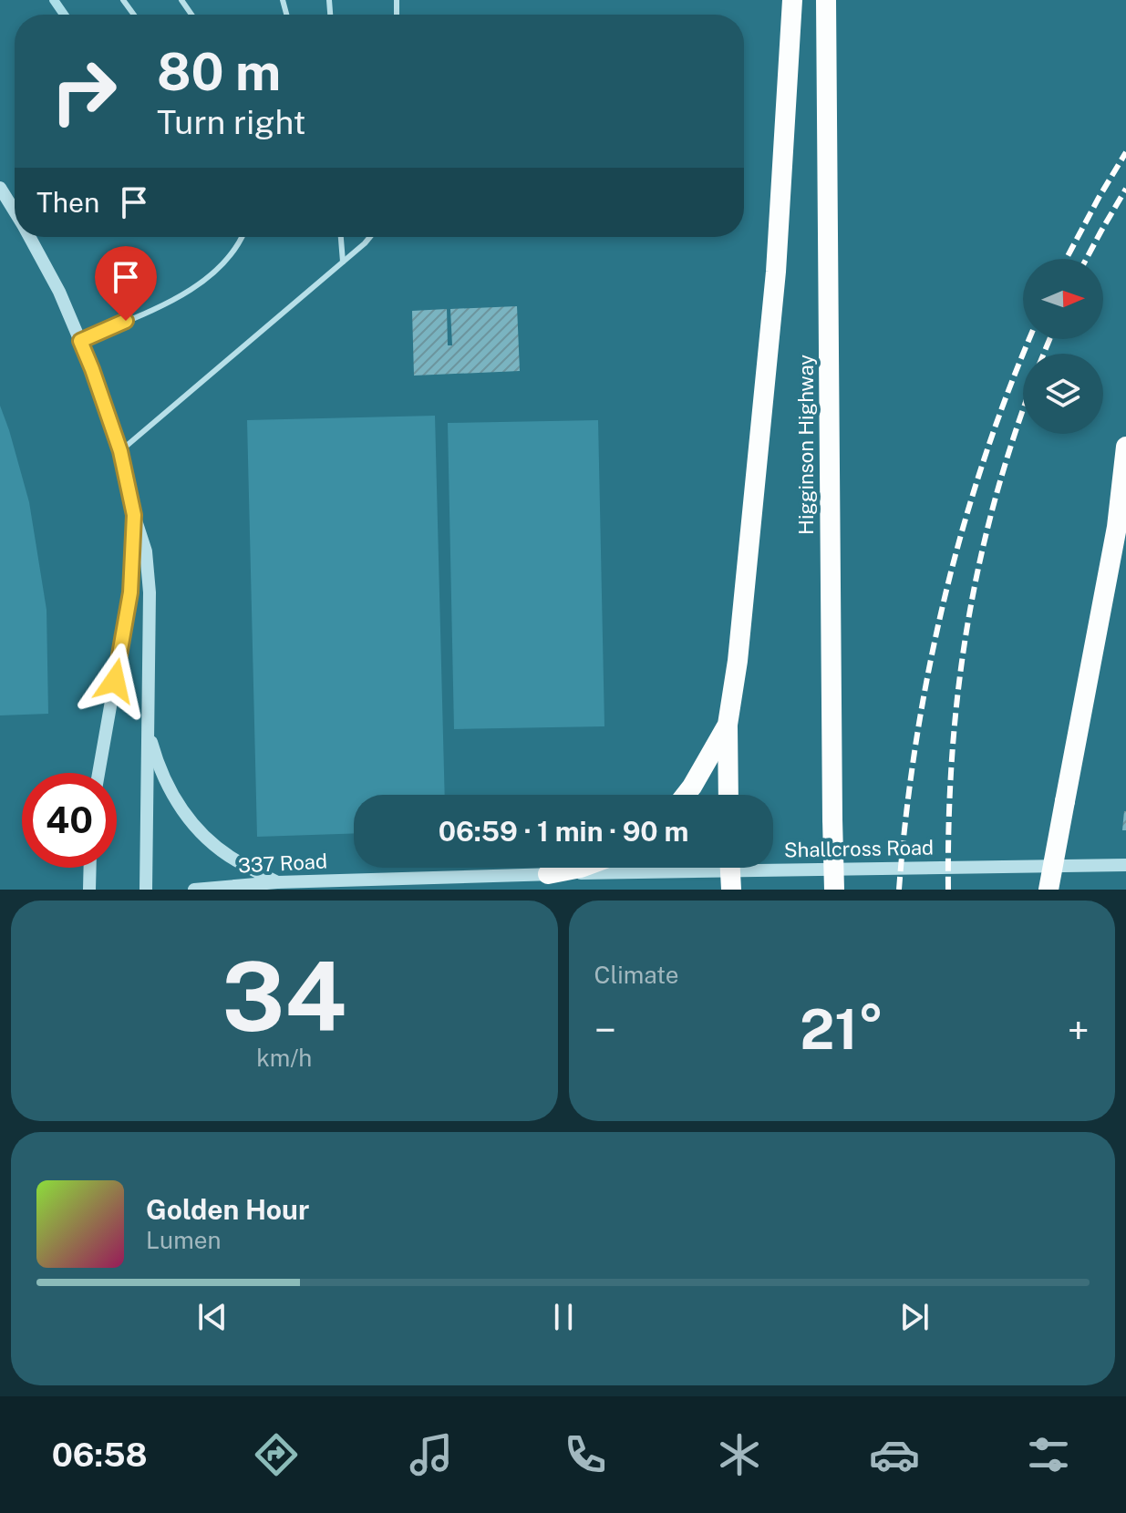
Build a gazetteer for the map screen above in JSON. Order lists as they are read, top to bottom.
{
  "streets": {
    "highway": ["Higginson Highway"],
    "street": ["Shallcross Road", "337 Road"]
  },
  "crossings": [
    ["Shallcross Road", "337 Road"]
  ],
  "north": "right",
  "page": {
    "turn": ["80 m", "Turn right"],
    "then": "Then",
    "limit": "40",
    "trip": "06:59 · 1 min · 90 m",
    "tile": [
      ["34", "km/h"],
      "Climate"
    ],
    "heat": ["−", "21°", "+"],
    "song": ["Golden Hour", "Lumen"],
    "tabs": "06:58"
  }
}
